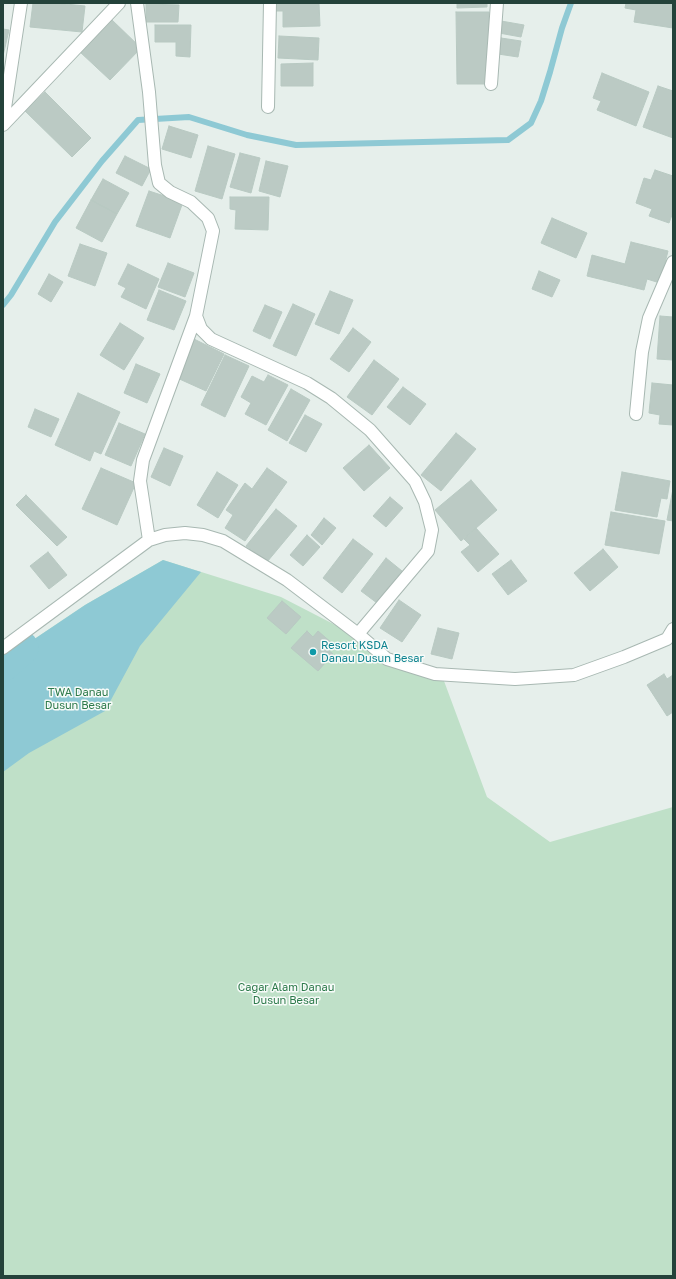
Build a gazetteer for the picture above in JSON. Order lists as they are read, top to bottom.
{
  "parks": ["TWA Danau Dusun Besar", "Cagar Alam Danau Dusun Besar"],
  "places": ["Resort KSDA Danau Dusun Besar"]
}
